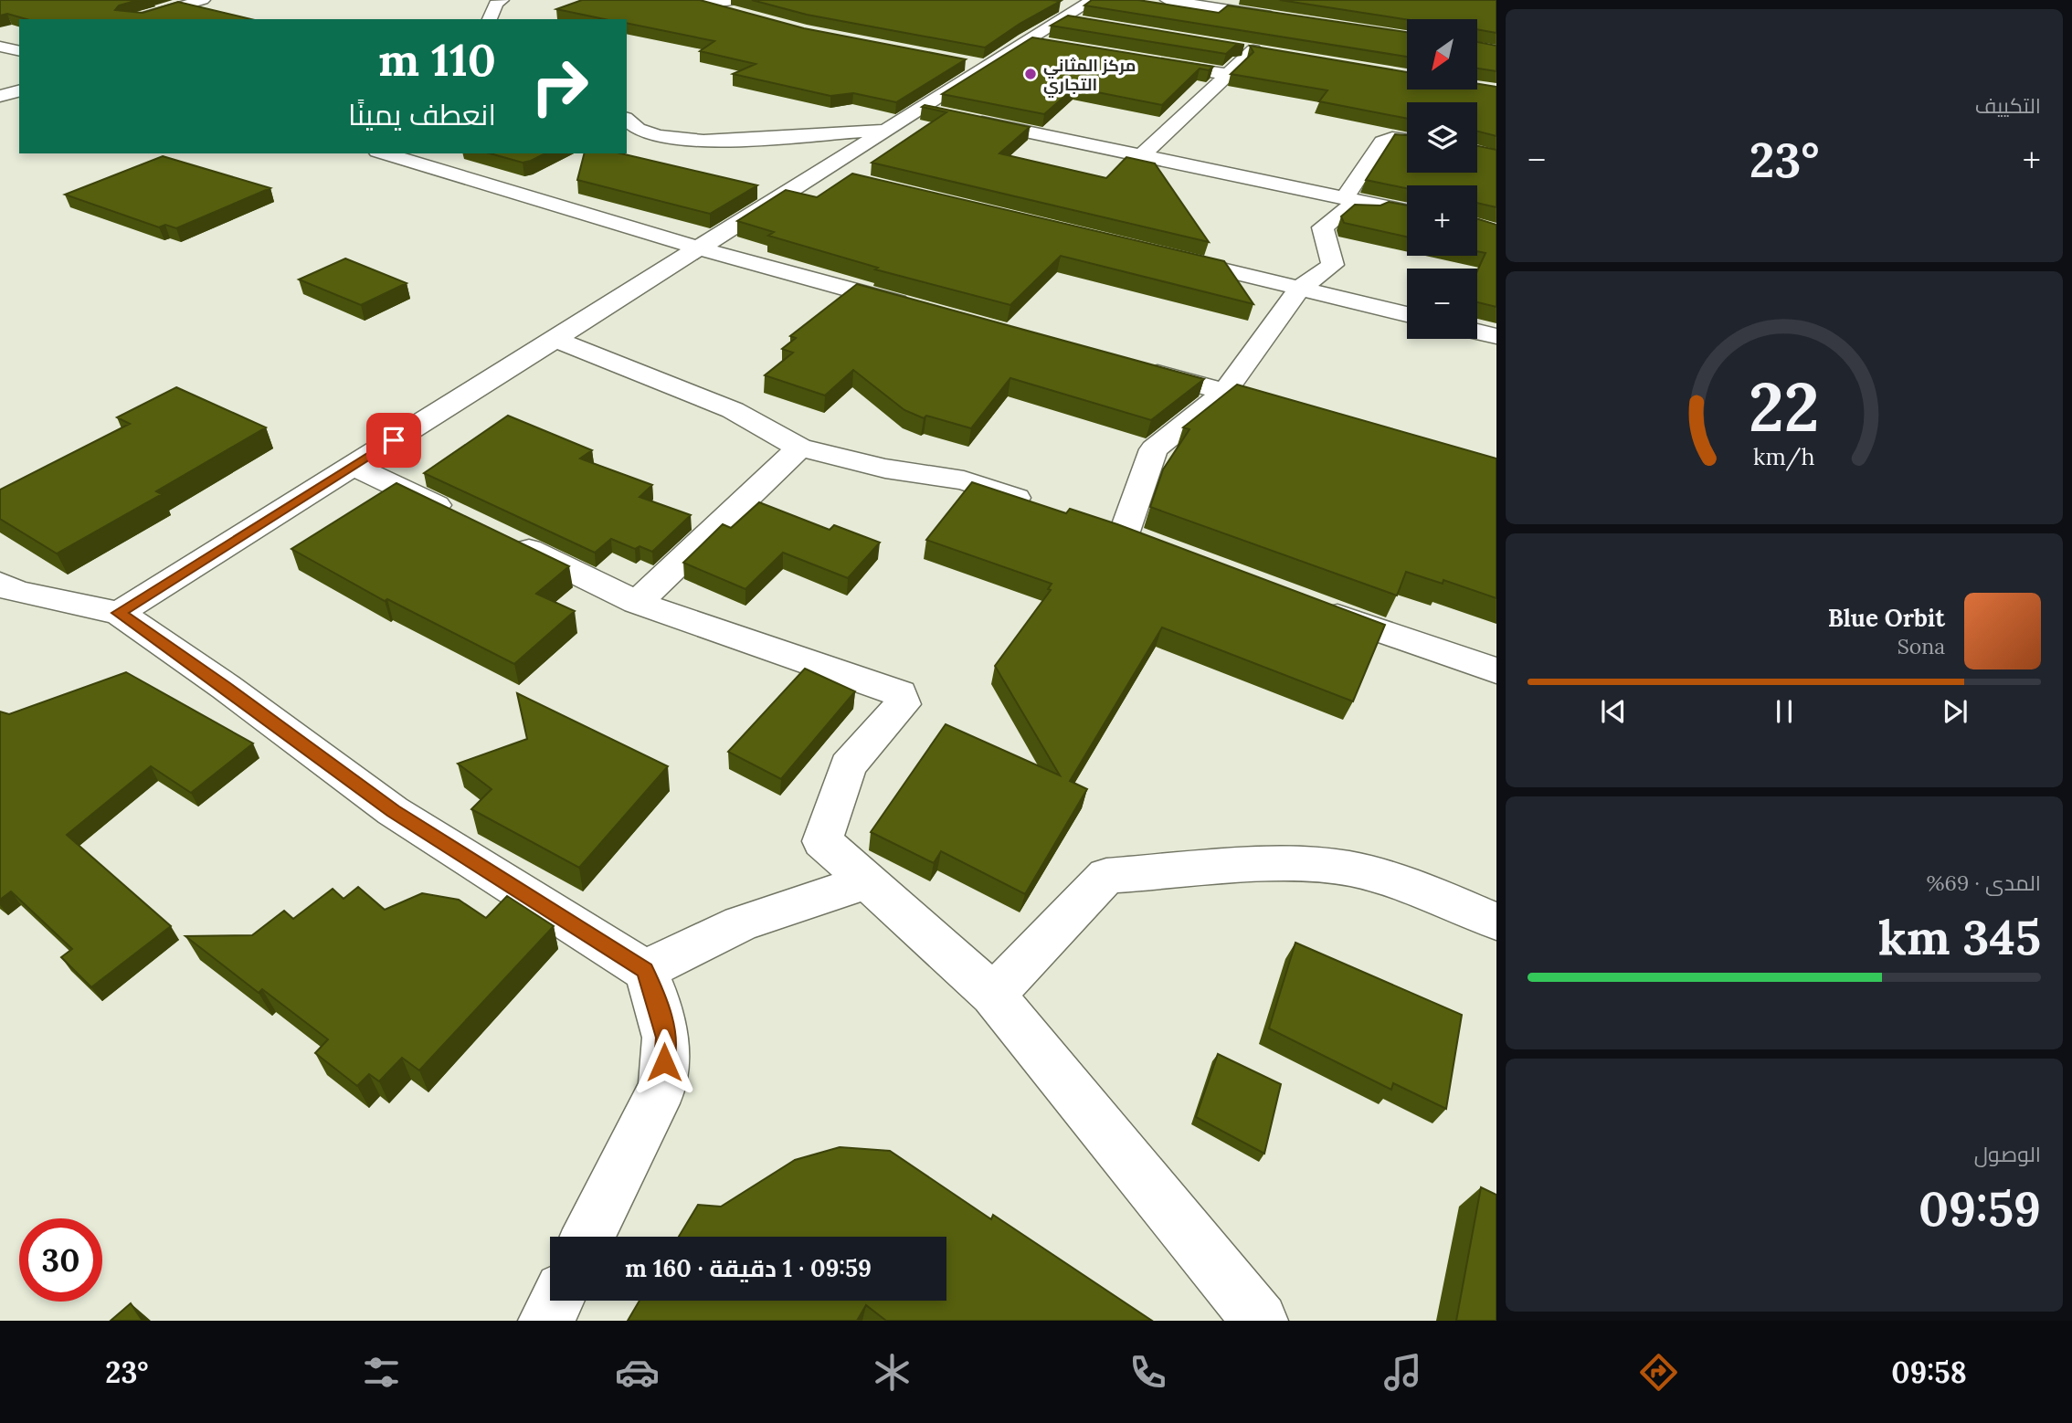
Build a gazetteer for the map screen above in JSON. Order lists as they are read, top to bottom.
{
  "places": ["مركز المثاني التجاري"],
  "north": "bottom left",
  "page": {
    "tile": [
      "التكييف",
      ["المدى · 69%", "345 km"],
      ["الوصول", "09:59"]
    ],
    "map_buttons": ["+", "−"],
    "turn": ["110 m", "انعطف يمينًا"],
    "heat": ["−", "23°", "+"],
    "song": ["Blue Orbit", "Sona"],
    "limit": "30",
    "trip": "09:59 · 1 دقيقة · 160 m",
    "tabs": ["09:58", "23°"],
    "gauge": ["22", "km/h"]
  }
}
